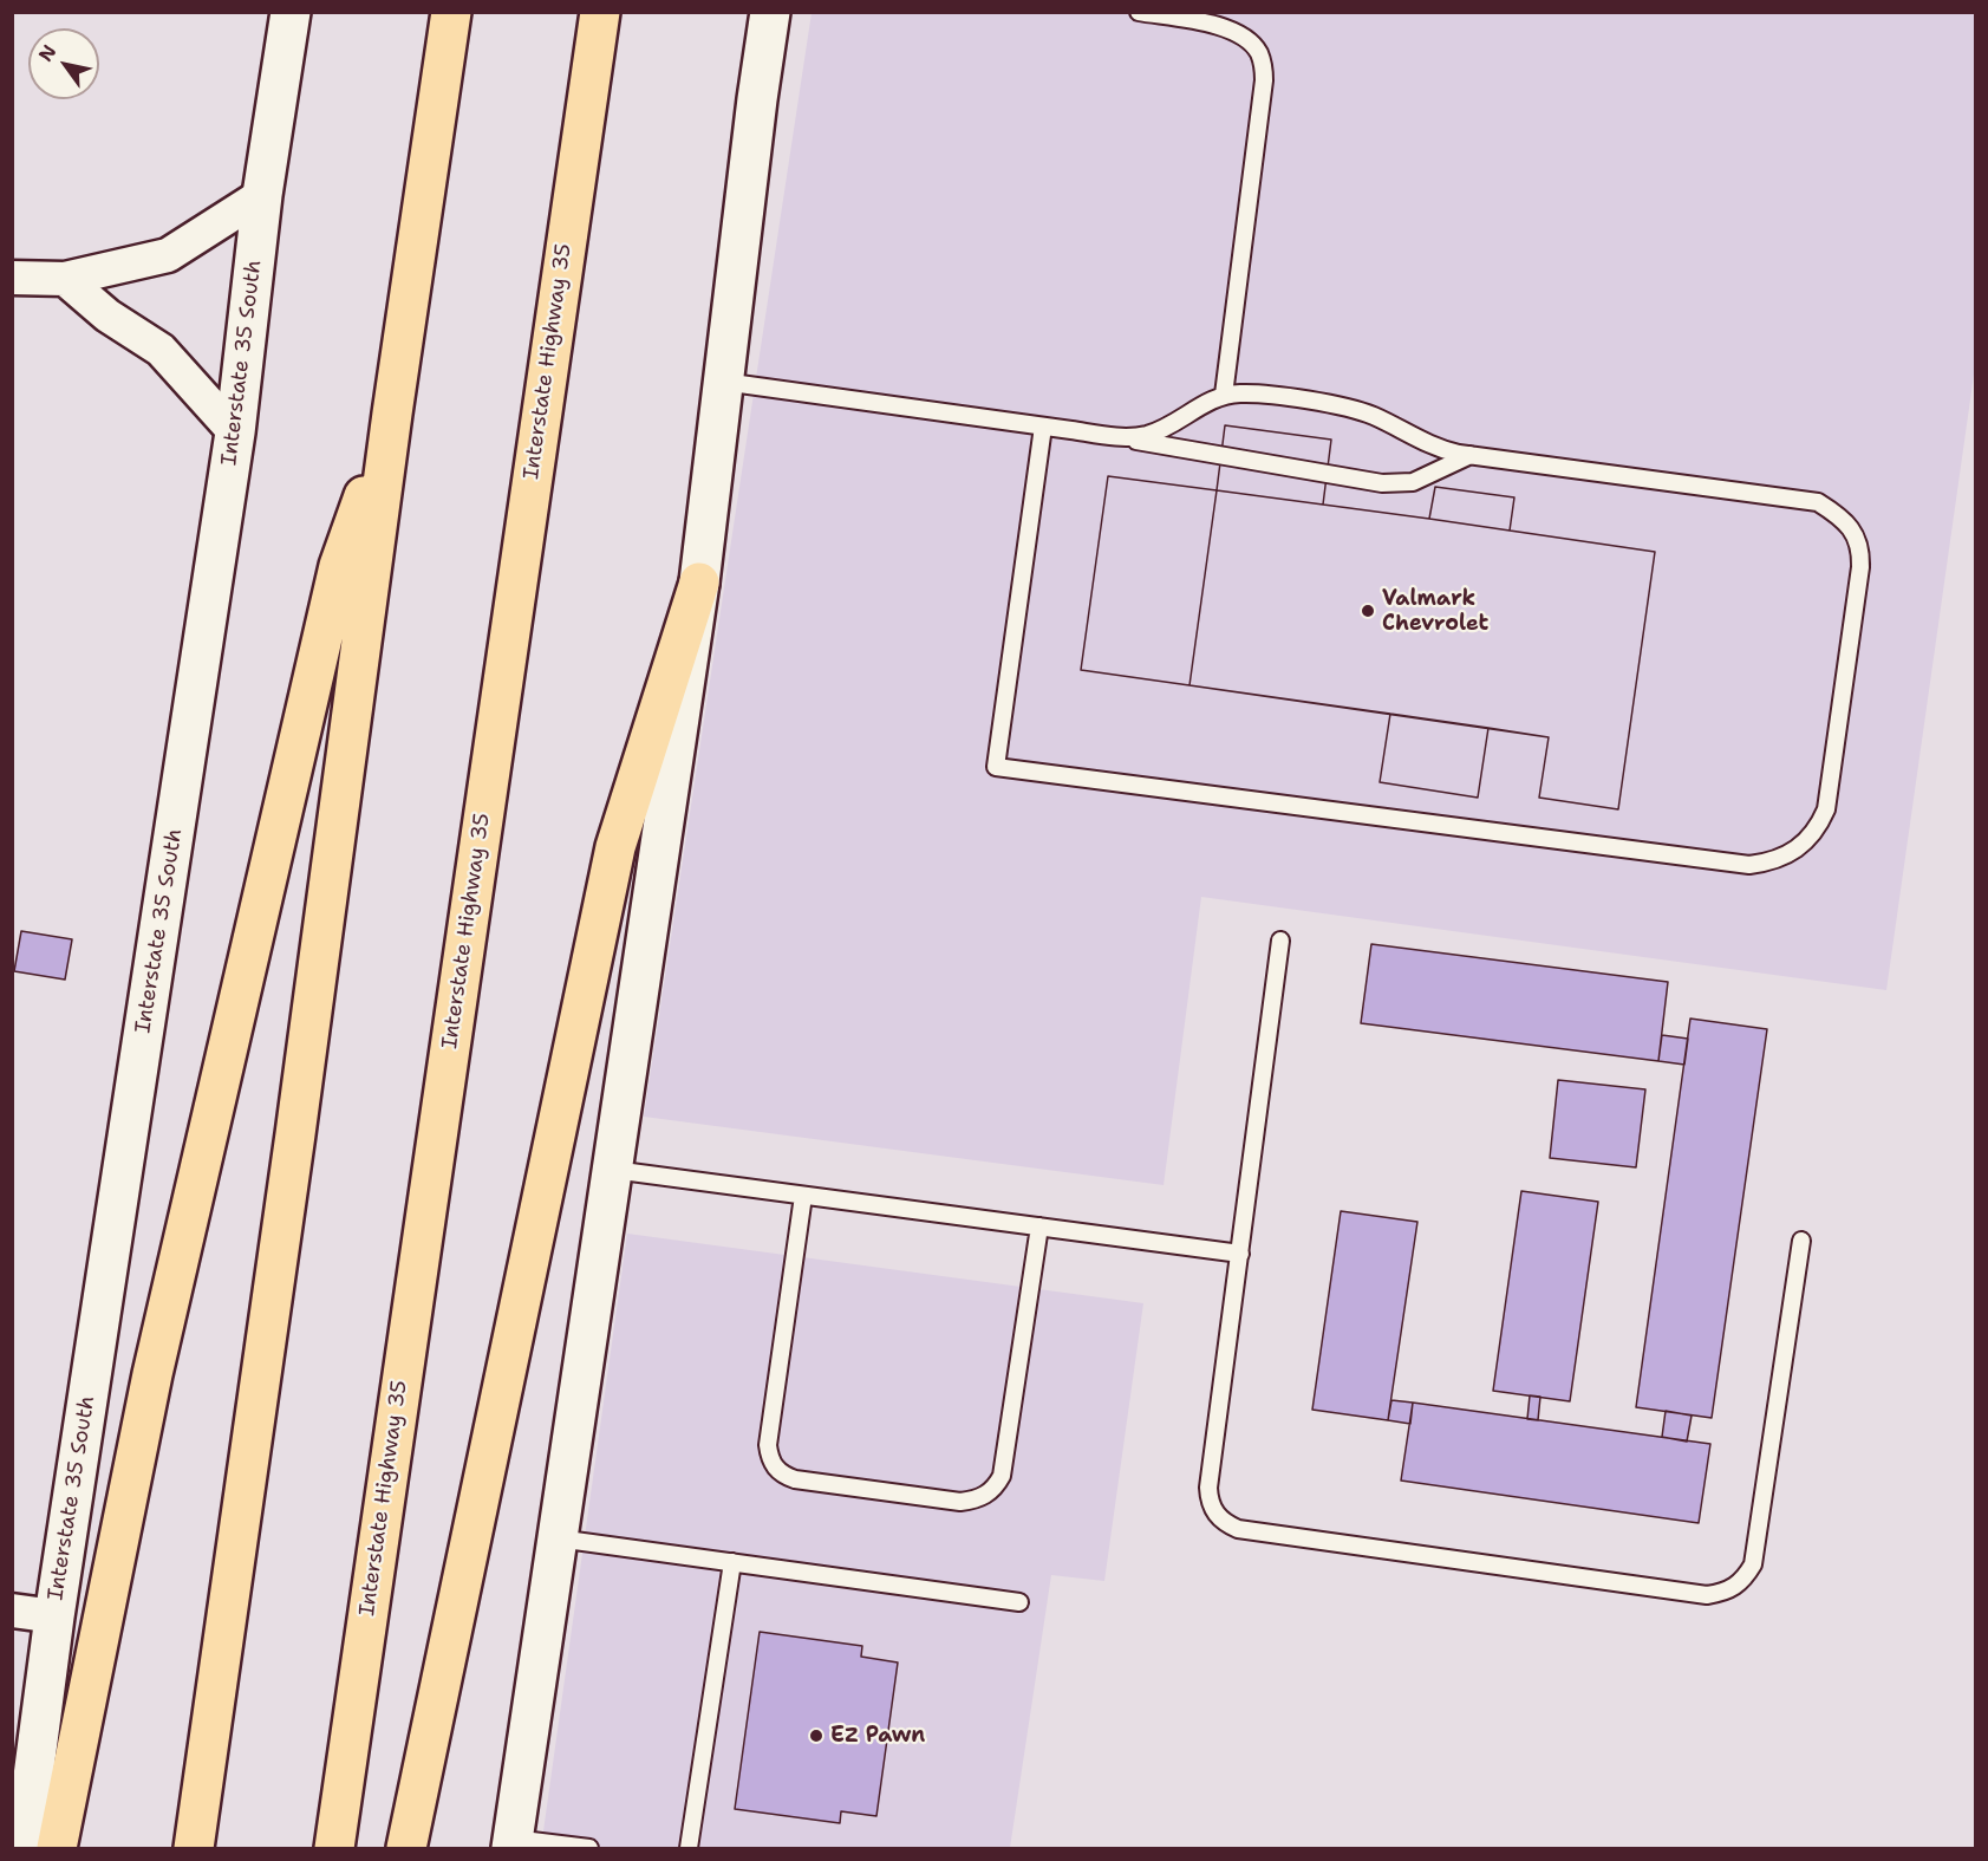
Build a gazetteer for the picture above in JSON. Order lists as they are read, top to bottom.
{
  "streets": {
    "highway": ["Interstate Highway 35"],
    "main road": ["Interstate 35 South"]
  },
  "places": ["Valmark Chevrolet", "EZ Pawn"],
  "north": "top left"
}
